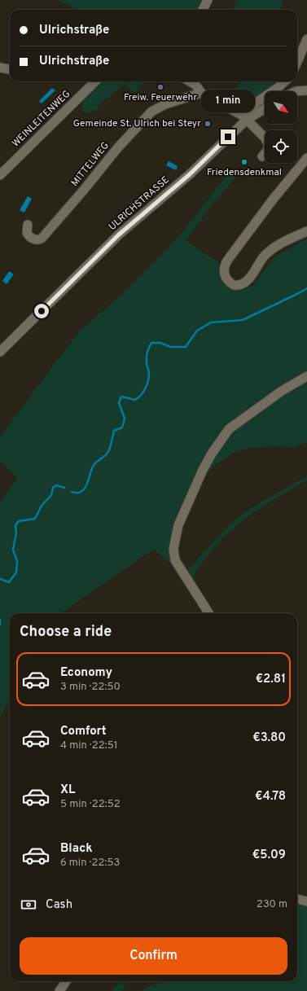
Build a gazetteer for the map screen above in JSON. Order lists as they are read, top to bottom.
{
  "streets": {
    "street": ["WEINLEITENWEG", "MITTELWEG", "ULRICHSTRASSE"]
  },
  "places": ["Freiw. Feuerwehr", "Gemeinde St. Ulrich bei Steyr", "Friedensdenkmal"],
  "north": "bottom right",
  "page": {
    "banner": ["Ulrichstraße", "Ulrichstraße"],
    "bubble": "1 min",
    "heading": "Choose a ride",
    "list": [
      {
        "name": "Economy",
        "note": "3 min · 22:50",
        "value": "€2.81"
      },
      {
        "name": "Comfort",
        "note": "4 min · 22:51",
        "value": "€3.80"
      },
      {
        "name": "XL",
        "note": "5 min · 22:52",
        "value": "€4.78"
      },
      {
        "name": "Black",
        "note": "6 min · 22:53",
        "value": "€5.09"
      }
    ],
    "pay": ["Cash", "230 m"],
    "buttons": "Confirm"
  }
}
